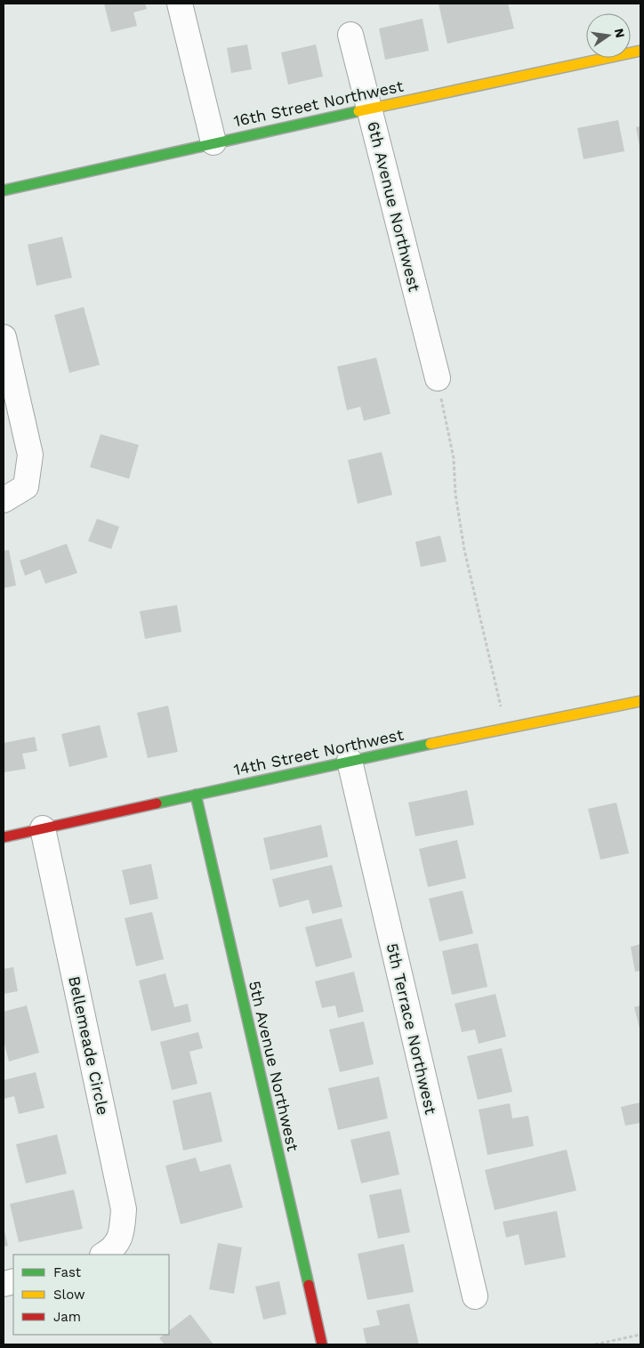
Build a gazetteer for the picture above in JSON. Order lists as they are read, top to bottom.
{
  "streets": {
    "street": [
      "16th Street Northwest",
      "6th Avenue Northwest",
      "14th Street Northwest",
      "5th Terrace Northwest",
      "Bellemeade Circle",
      "5th Avenue Northwest"
    ]
  },
  "crossings": [
    ["16th Street Northwest", "6th Avenue Northwest"],
    ["14th Street Northwest", "5th Terrace Northwest"],
    ["14th Street Northwest", "Bellemeade Circle"],
    ["14th Street Northwest", "5th Avenue Northwest"]
  ],
  "legend": ["Fast", "Slow", "Jam"],
  "north": "right"
}
